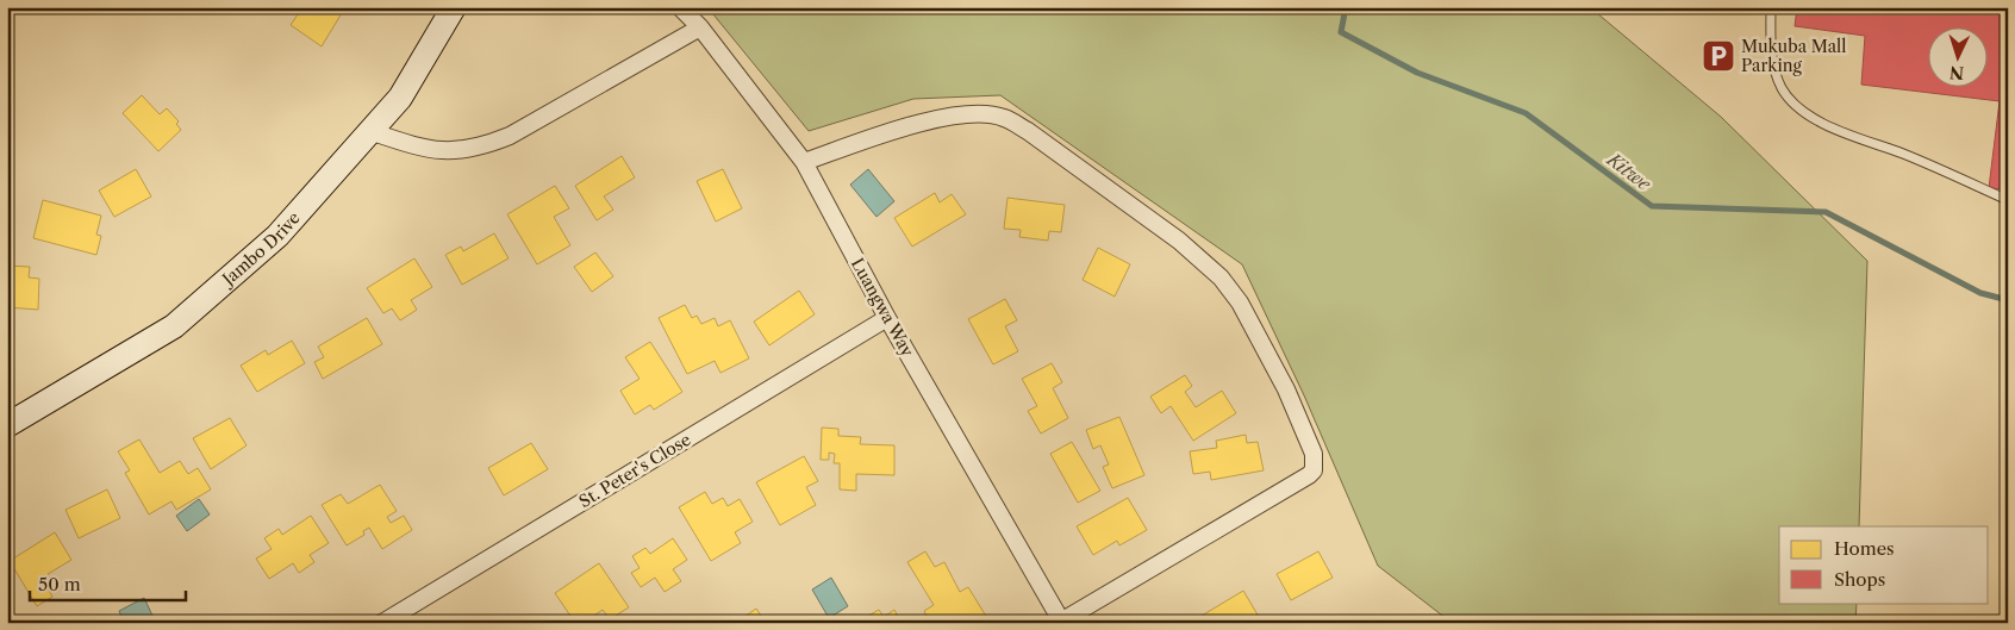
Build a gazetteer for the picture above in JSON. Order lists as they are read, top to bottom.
{
  "streets": {
    "main road": ["Jambo Drive"],
    "street": ["Luangwa Way", "St. Peter's Close"]
  },
  "crossings": [
    ["Luangwa Way", "St. Peter's Close"]
  ],
  "water": ["Kitwe"],
  "places": {
    "parking": ["Mukuba Mall Parking"]
  },
  "legend": ["Homes", "Shops"],
  "scale_bar": "50 m",
  "north": "bottom"
}
